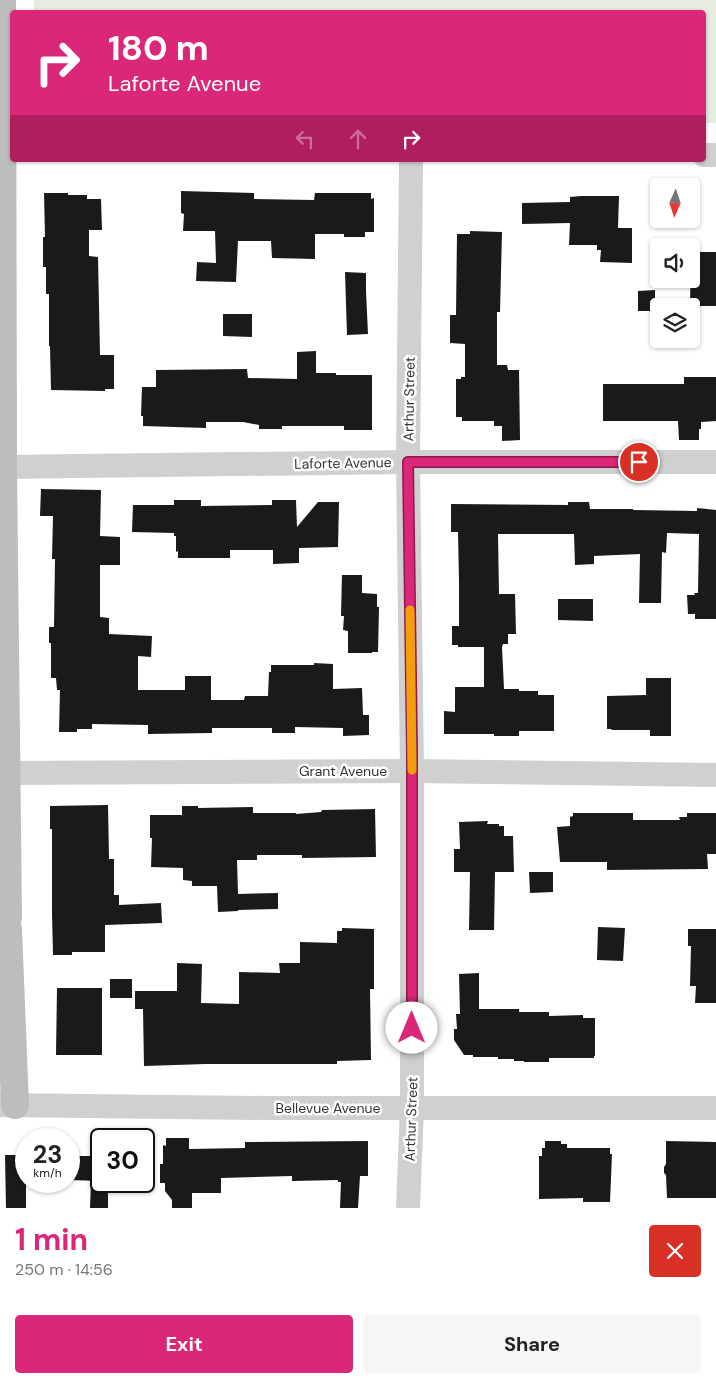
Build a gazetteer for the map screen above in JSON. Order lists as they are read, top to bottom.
{
  "streets": {
    "street": [
      "Arthur Street",
      "Laforte Avenue",
      "Grant Avenue",
      "Bellevue Avenue"
    ]
  },
  "crossings": [
    ["Arthur Street", "Laforte Avenue"],
    ["Arthur Street", "Grant Avenue"],
    ["Arthur Street", "Bellevue Avenue"]
  ],
  "north": "bottom",
  "page": {
    "turn": ["180 m", "Laforte Avenue"],
    "speed": "23 km/h",
    "limit": "30",
    "heading": ["1 min", "250 m · 14:56"],
    "buttons": ["Exit", "Share"]
  }
}
